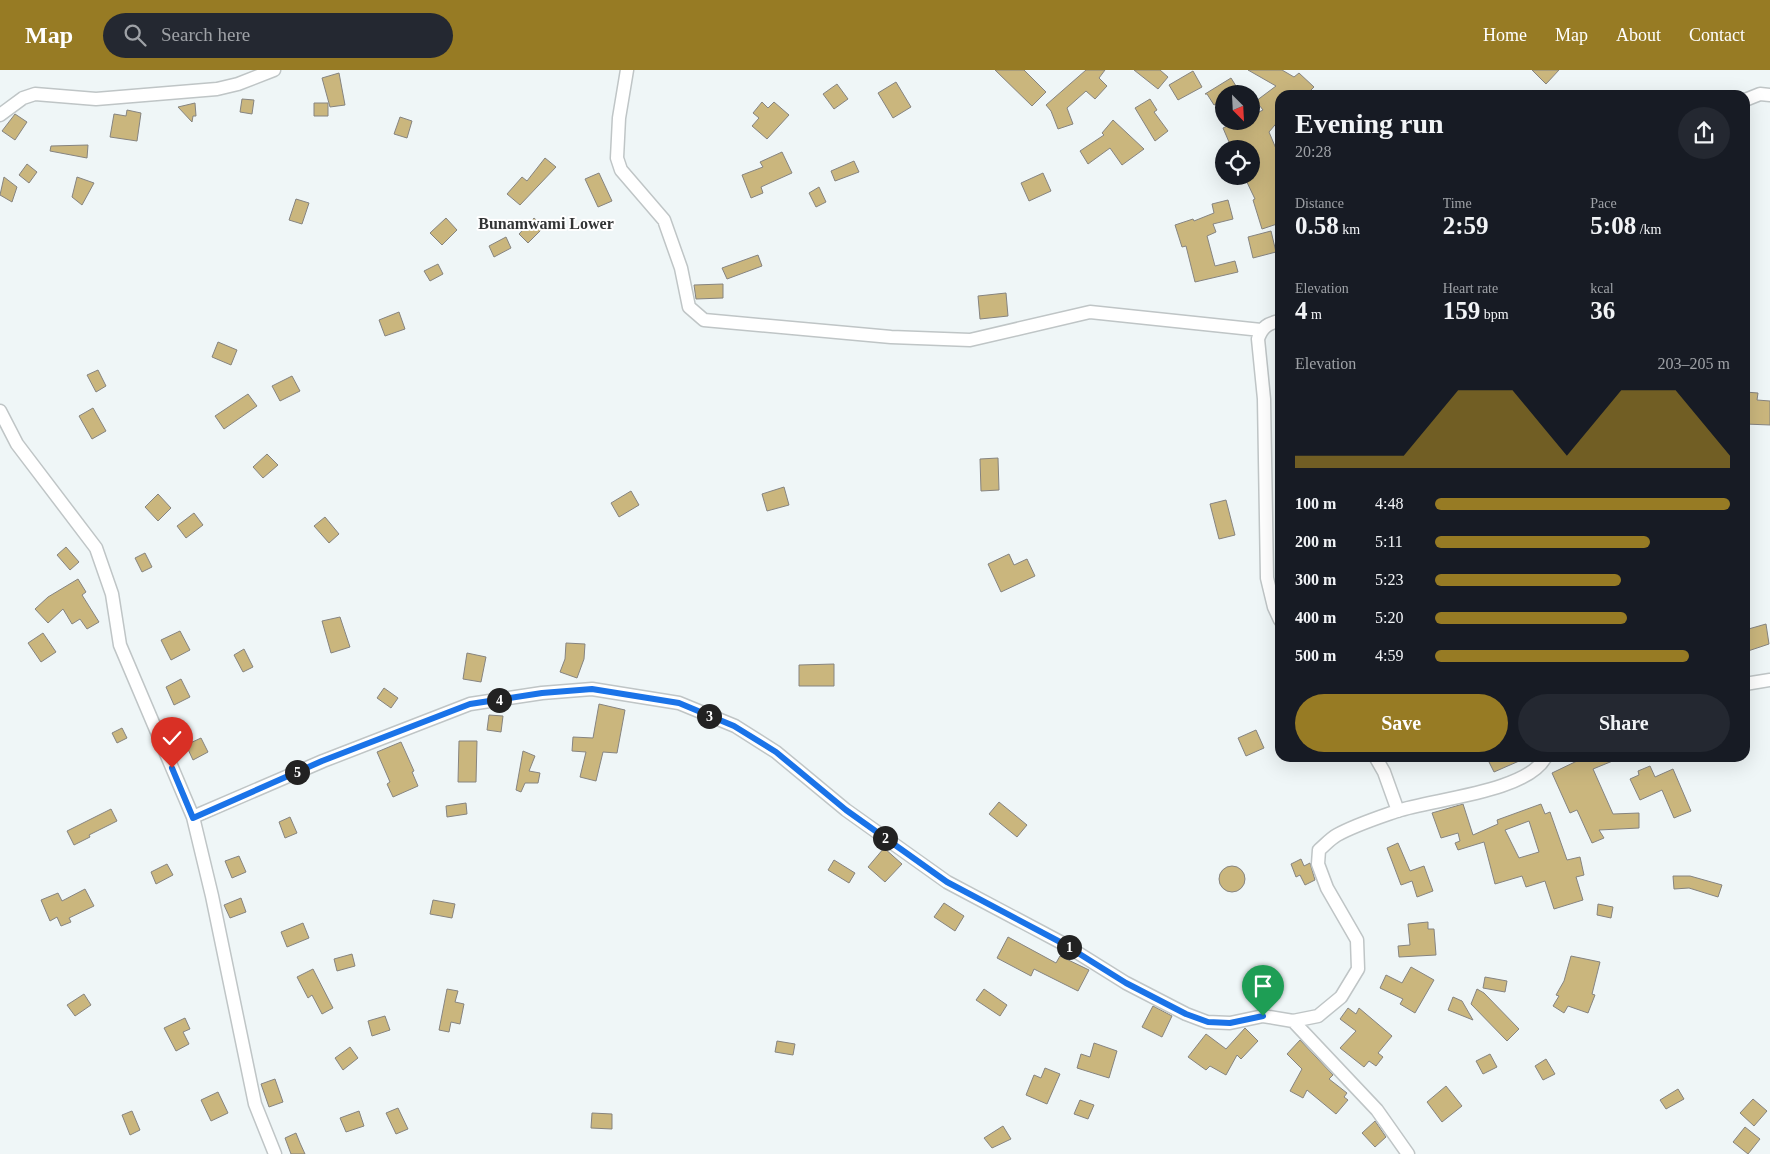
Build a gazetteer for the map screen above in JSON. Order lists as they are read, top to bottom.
{
  "districts": ["Bunamwami Lower"],
  "north": "bottom right",
  "page": {
    "header": "Map",
    "search": "Search here",
    "nav": [
      "Home",
      "Map",
      "About",
      "Contact"
    ],
    "heading": ["Evening run", "20:28"],
    "stats": [
      ["Distance", "0.58 km"],
      ["Time", "2:59"],
      ["Pace", "5:08 /km"],
      ["Elevation", "4 m"],
      ["Heart rate", "159 bpm"],
      ["kcal", "36"]
    ],
    "chart": ["Elevation", "203–205 m"],
    "list": [
      {
        "name": "100 m",
        "note": "4:48"
      },
      {
        "name": "200 m",
        "note": "5:11"
      },
      {
        "name": "300 m",
        "note": "5:23"
      },
      {
        "name": "400 m",
        "note": "5:20"
      },
      {
        "name": "500 m",
        "note": "4:59"
      }
    ],
    "buttons": ["Save", "Share"],
    "pins": [
      "4",
      "3",
      "5",
      "2",
      "1"
    ]
  }
}
